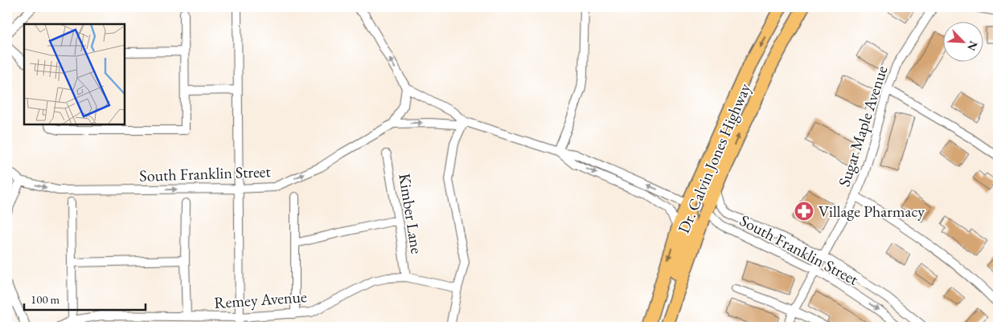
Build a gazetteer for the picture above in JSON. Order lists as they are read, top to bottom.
{
  "streets": {
    "highway": ["Dr. Calvin Jones Highway"],
    "street": [
      "Sugar Maple Avenue",
      "South Franklin Street",
      "Kimber Lane",
      "Remey Avenue"
    ]
  },
  "crossings": [
    ["Sugar Maple Avenue", "South Franklin Street"],
    ["Dr. Calvin Jones Highway", "South Franklin Street"],
    ["Kimber Lane", "Remey Avenue"]
  ],
  "places": {
    "pharmacy": ["Village Pharmacy"]
  },
  "scale_bar": "100 m",
  "north": "bottom right"
}
